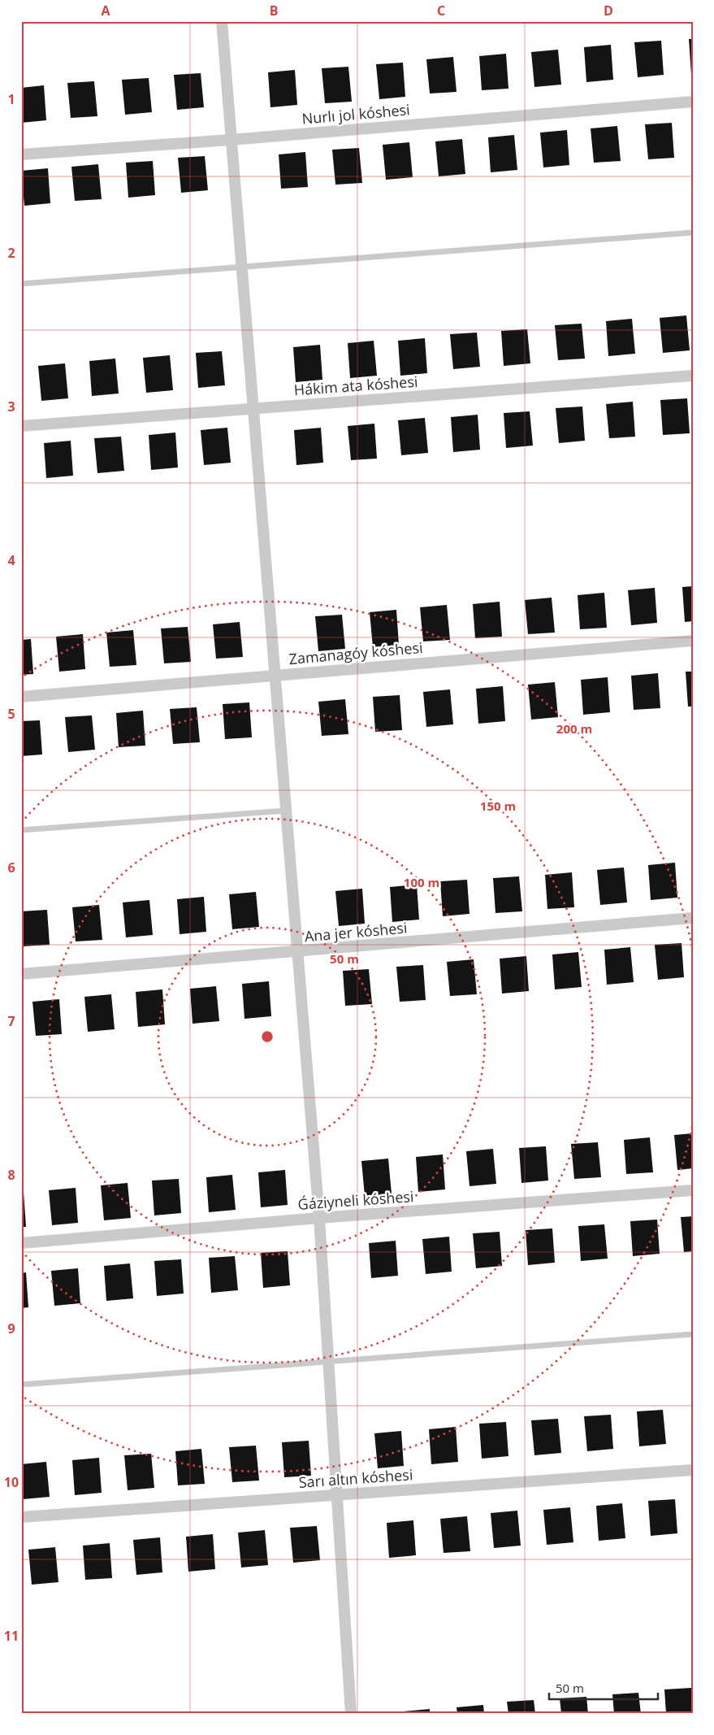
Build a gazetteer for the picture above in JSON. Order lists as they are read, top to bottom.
{
  "streets": {
    "street": [
      "Nurlı jol kóshesi",
      "Hákim ata kóshesi",
      "Zamanagóy kóshesi",
      "Ana jer kóshesi",
      "Ǵáziyneli kóshesi",
      "Sarı altın kóshesi"
    ]
  },
  "scale_bar": "50 m",
  "grid": {
    "columns": [
      "A",
      "B",
      "C",
      "D"
    ],
    "rows": [
      "1",
      "2",
      "3",
      "4",
      "5",
      "6",
      "7",
      "8",
      "9",
      "10",
      "11"
    ]
  },
  "rings": [
    "200 m",
    "150 m",
    "100 m",
    "50 m"
  ]
}
